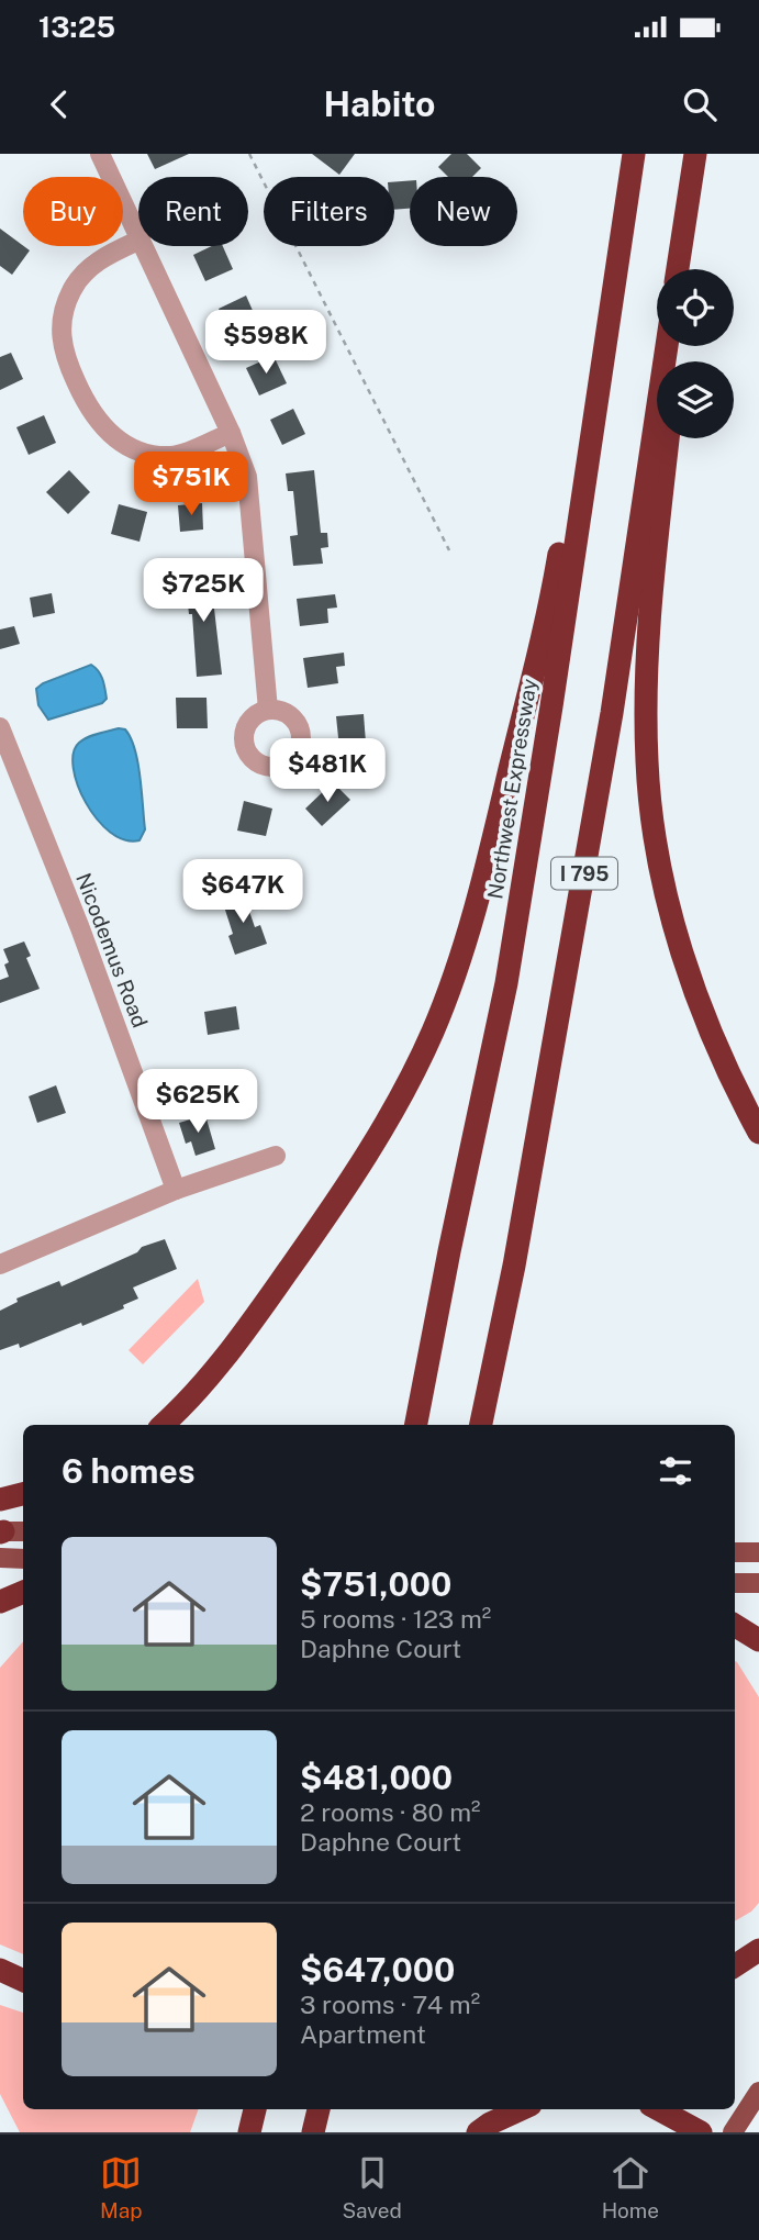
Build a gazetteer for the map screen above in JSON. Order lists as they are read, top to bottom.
{
  "streets": {
    "highway": ["Northwest Expressway", "I 795"],
    "street": ["Nicodemus Road"]
  },
  "page": {
    "status": "13:25",
    "header": "Habito",
    "chip": [
      "Buy",
      "Rent",
      "Filters",
      "New"
    ],
    "price": [
      "$598K",
      "$751K",
      "$725K",
      "$481K",
      "$647K",
      "$625K"
    ],
    "heading": "6 homes",
    "list": [
      {
        "name": "$751,000",
        "note": "5 rooms · 123 m² · Daphne Court"
      },
      {
        "name": "$481,000",
        "note": "2 rooms · 80 m² · Daphne Court"
      },
      {
        "name": "$647,000",
        "note": "3 rooms · 74 m² · Apartment"
      }
    ],
    "tabs": ["Map", "Saved", "Home"]
  }
}
